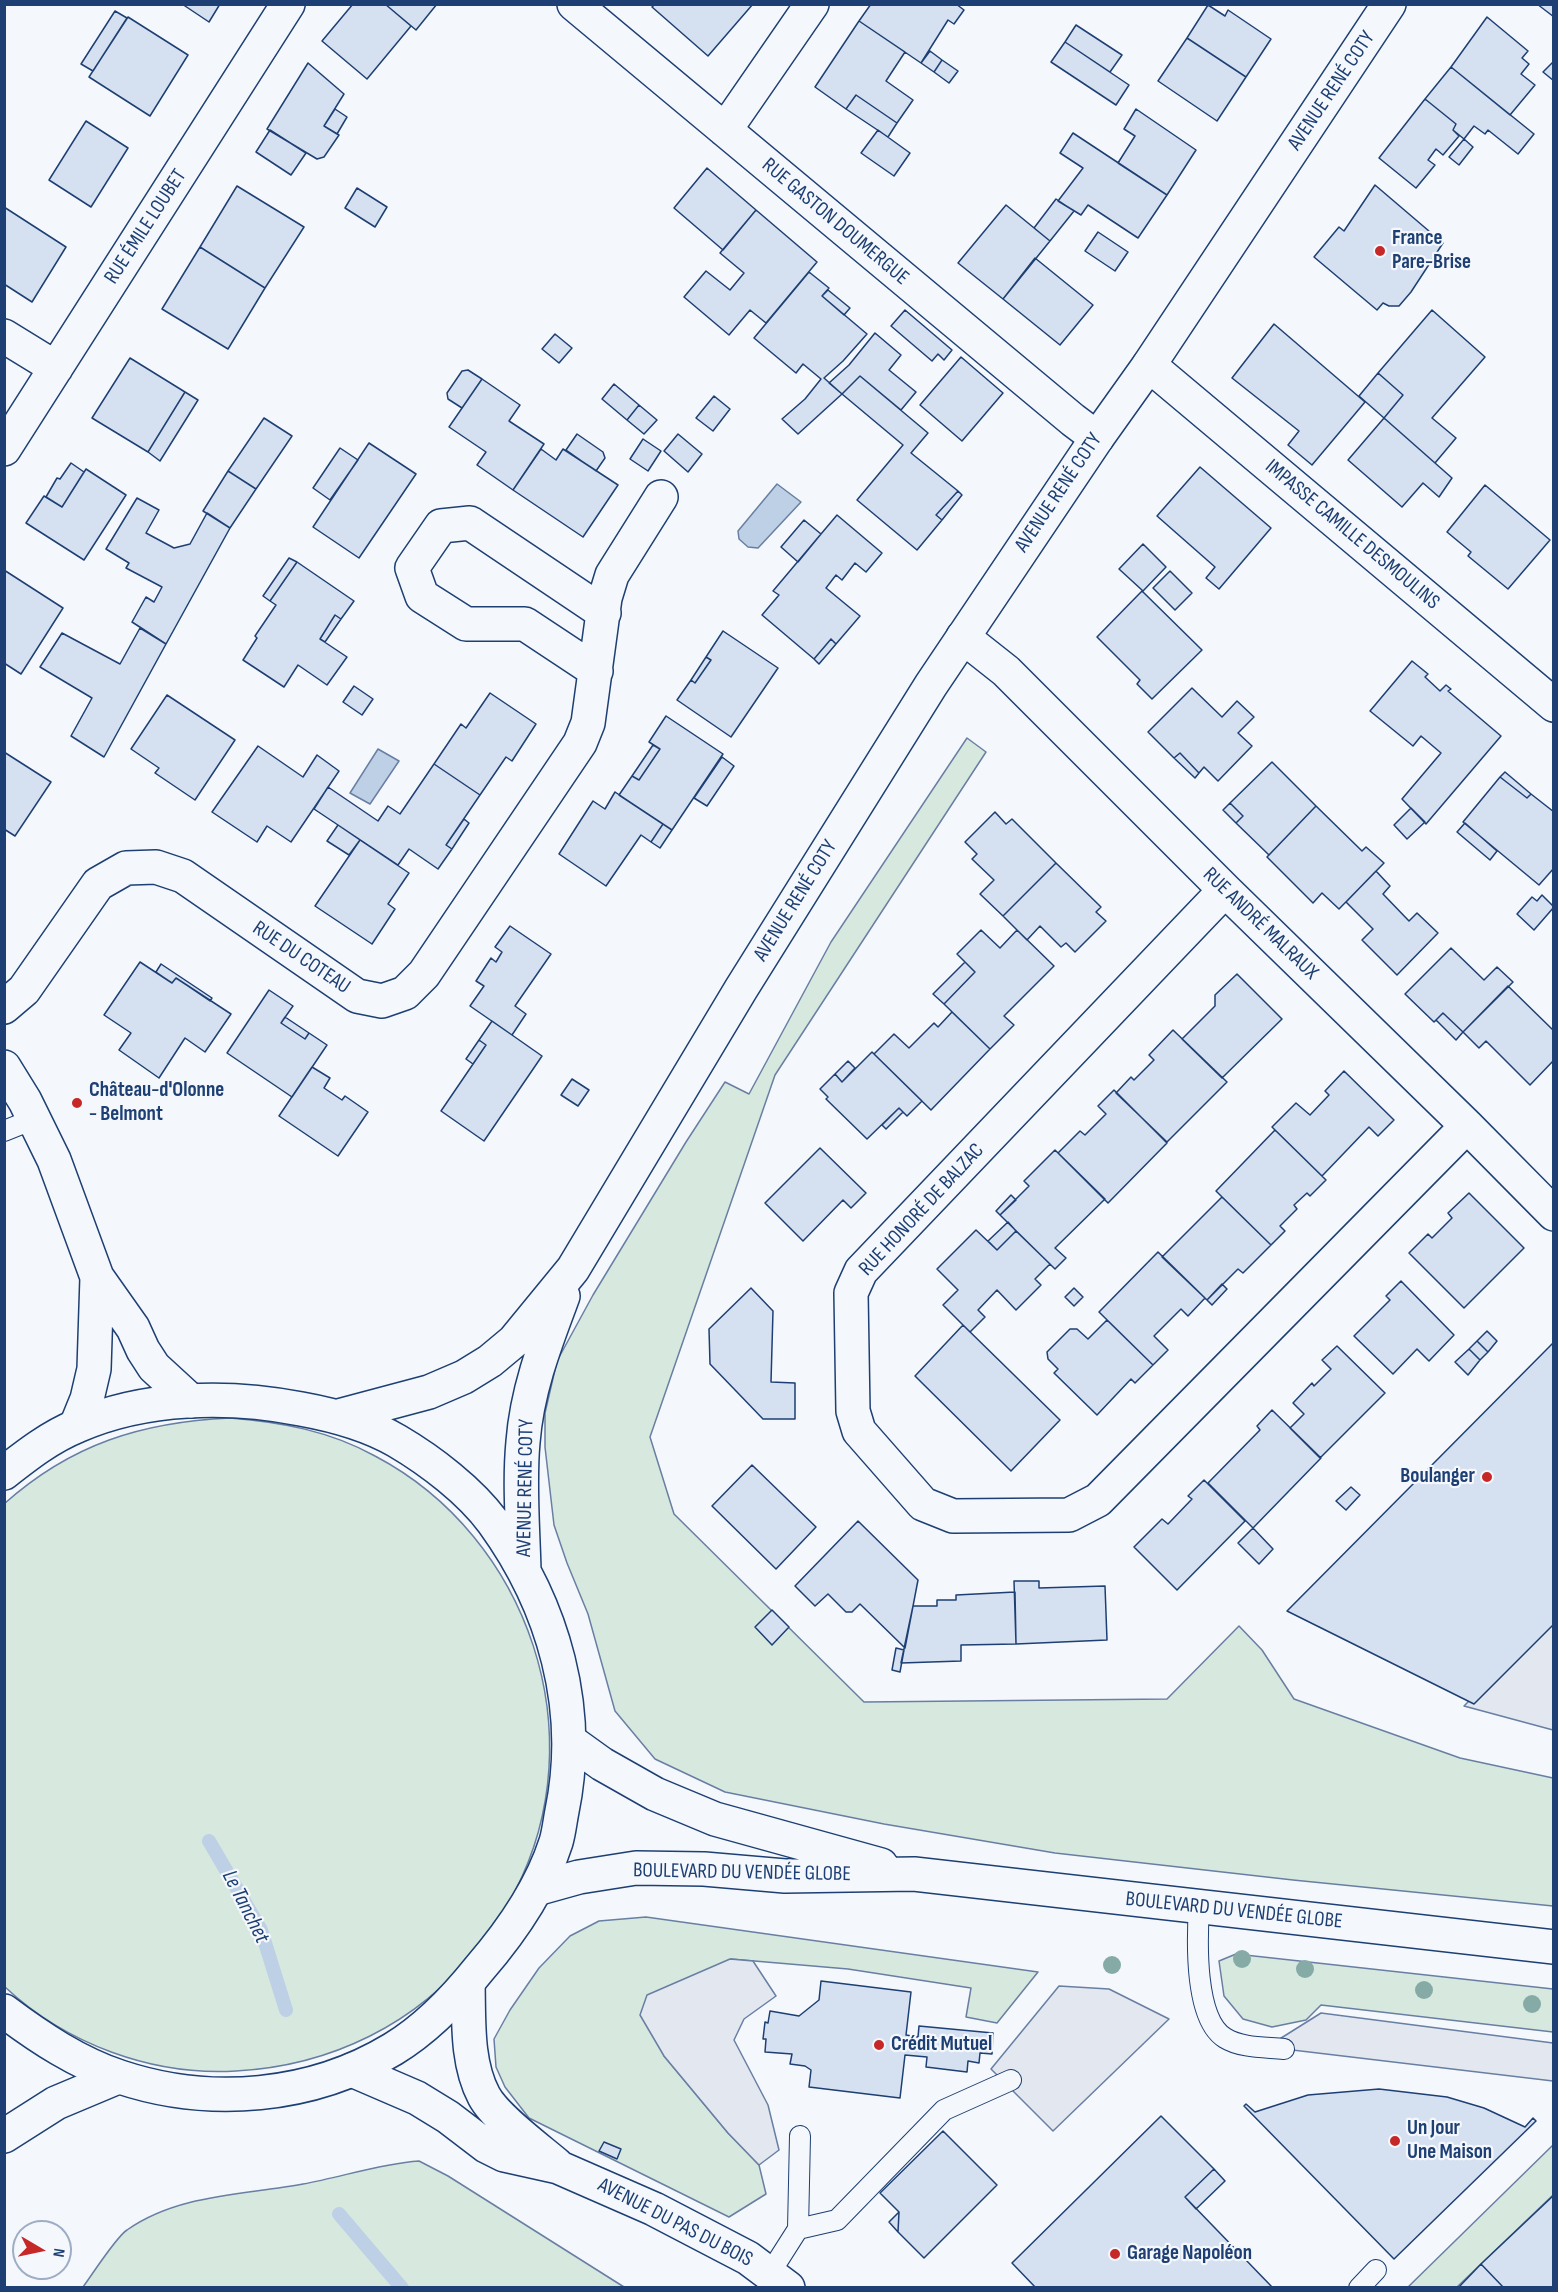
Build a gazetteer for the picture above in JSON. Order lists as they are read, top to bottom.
{
  "streets": {
    "street": [
      "AVENUE RENÉ COTY",
      "RUE GASTON DOUMERGUE",
      "RUE ÉMILE LOUBET",
      "IMPASSE CAMILLE DESMOULINS",
      "RUE ANDRÉ MALRAUX",
      "RUE DU COTEAU",
      "RUE HONORÉ DE BALZAC",
      "BOULEVARD DU VENDÉE GLOBE",
      "AVENUE DU PAS DU BOIS"
    ]
  },
  "crossings": [
    ["AVENUE RENÉ COTY", "RUE GASTON DOUMERGUE"],
    ["AVENUE RENÉ COTY", "IMPASSE CAMILLE DESMOULINS"],
    ["AVENUE RENÉ COTY", "RUE ANDRÉ MALRAUX"],
    ["RUE ANDRÉ MALRAUX", "RUE HONORÉ DE BALZAC"]
  ],
  "water": ["Le Tanchet"],
  "places": [
    "France Pare-Brise",
    "Château-d'Olonne - Belmont",
    "Boulanger",
    "Crédit Mutuel",
    "Un Jour Une Maison",
    "Garage Napoléon"
  ],
  "north": "right"
}
